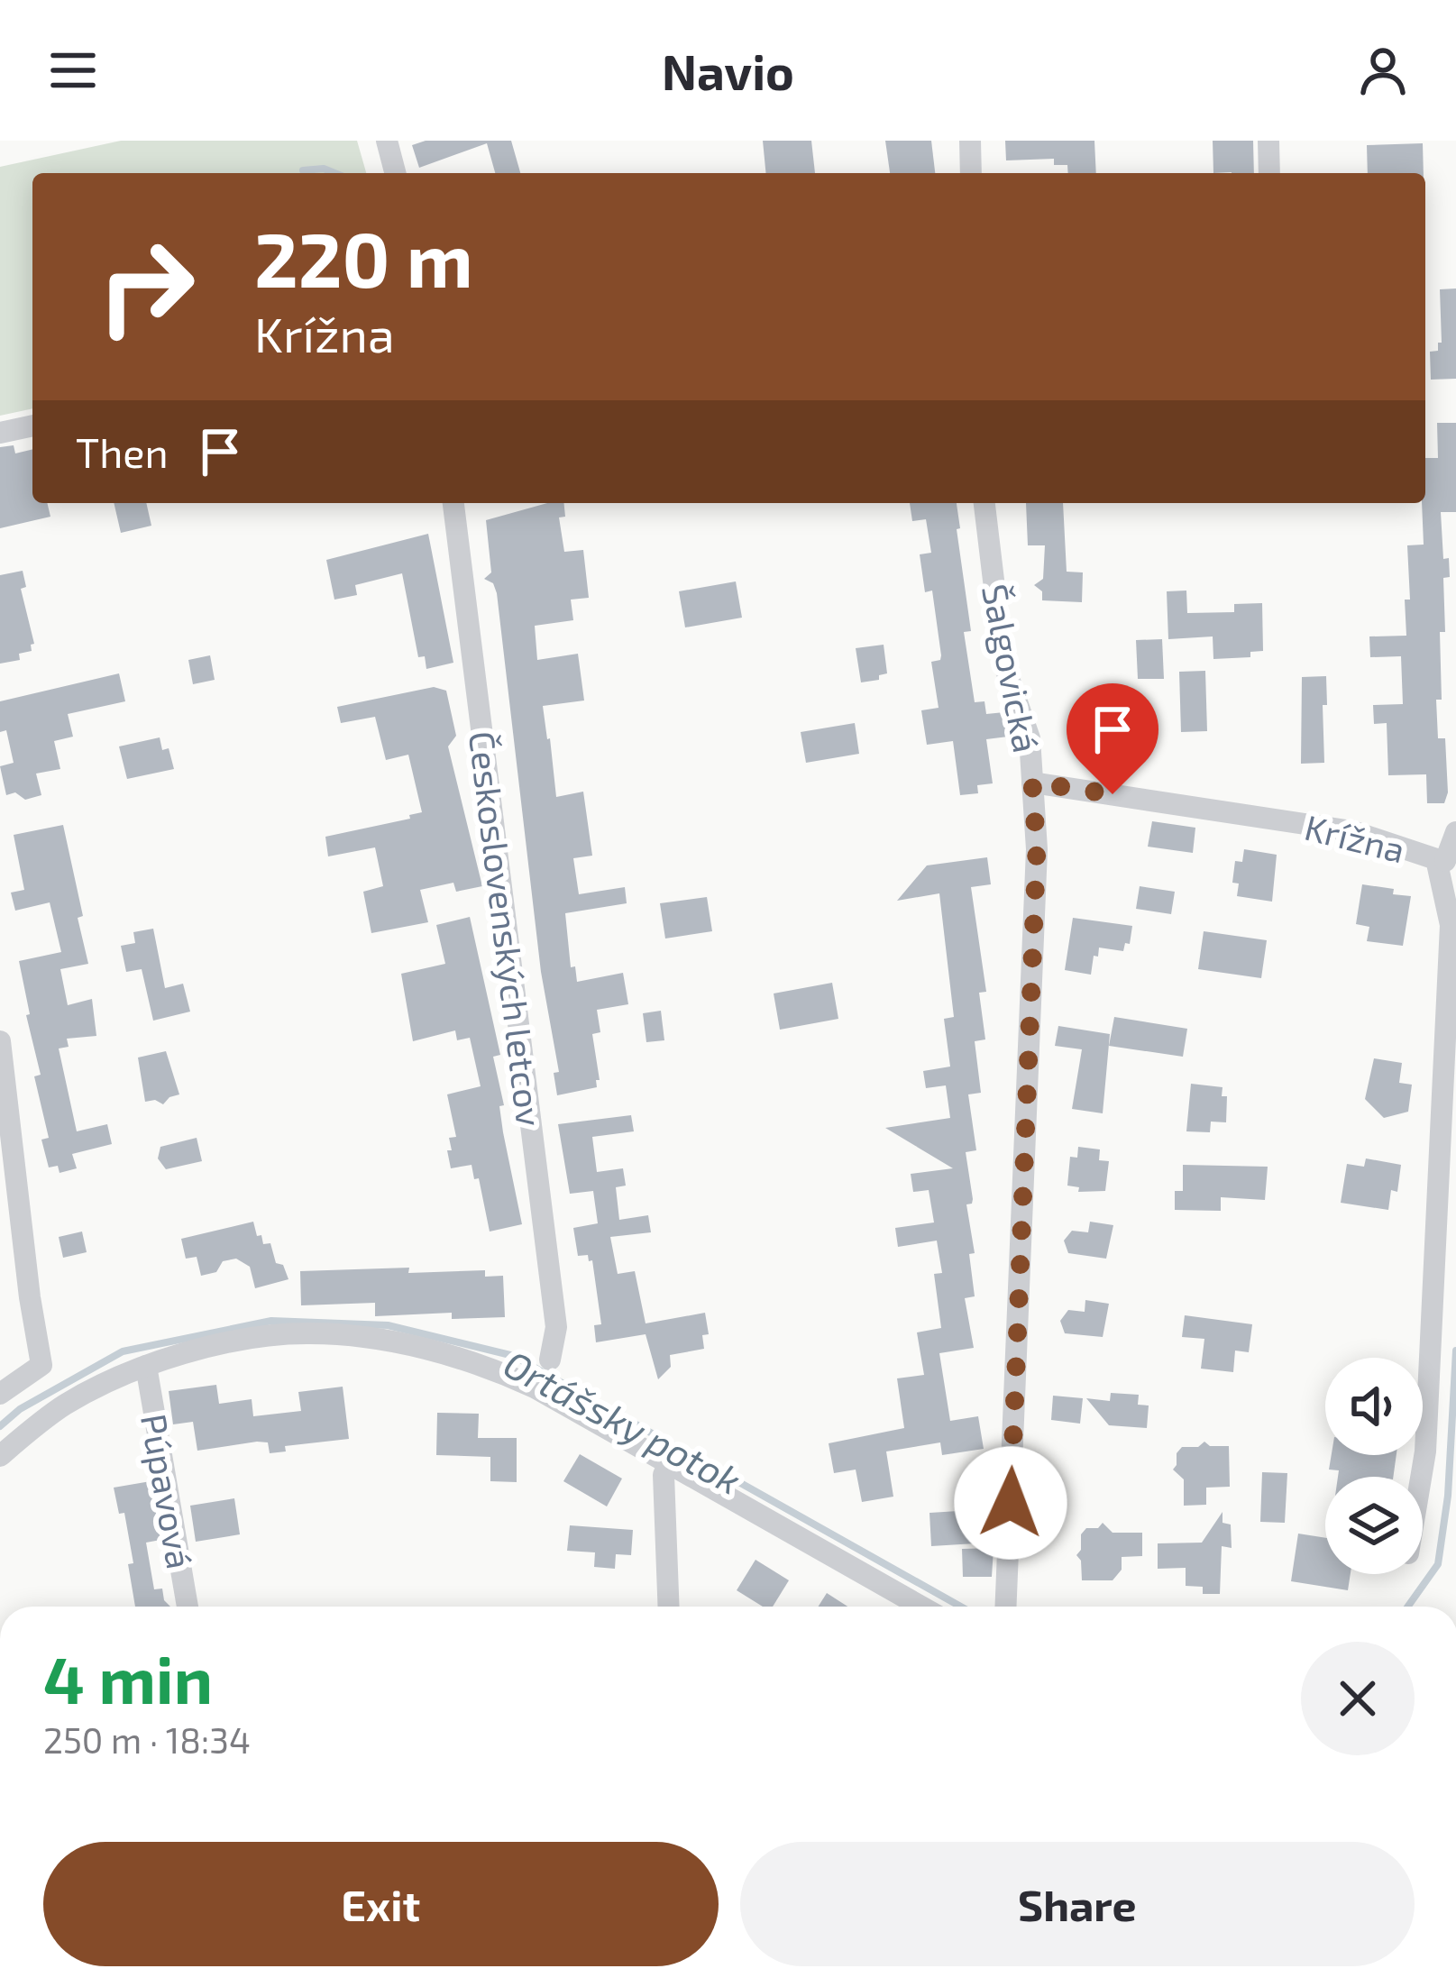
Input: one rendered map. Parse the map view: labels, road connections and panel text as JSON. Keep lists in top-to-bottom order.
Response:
{
  "streets": {
    "street": [
      "Šalgovická",
      "Krížna",
      "Československých letcov",
      "Púpavová"
    ]
  },
  "crossings": [
    ["Šalgovická", "Krížna"]
  ],
  "water": ["Ortášsky potok"],
  "page": {
    "header": "Navio",
    "turn": ["220 m", "Krížna"],
    "then": "Then",
    "heading": ["4 min", "250 m · 18:34"],
    "buttons": ["Exit", "Share"]
  }
}
